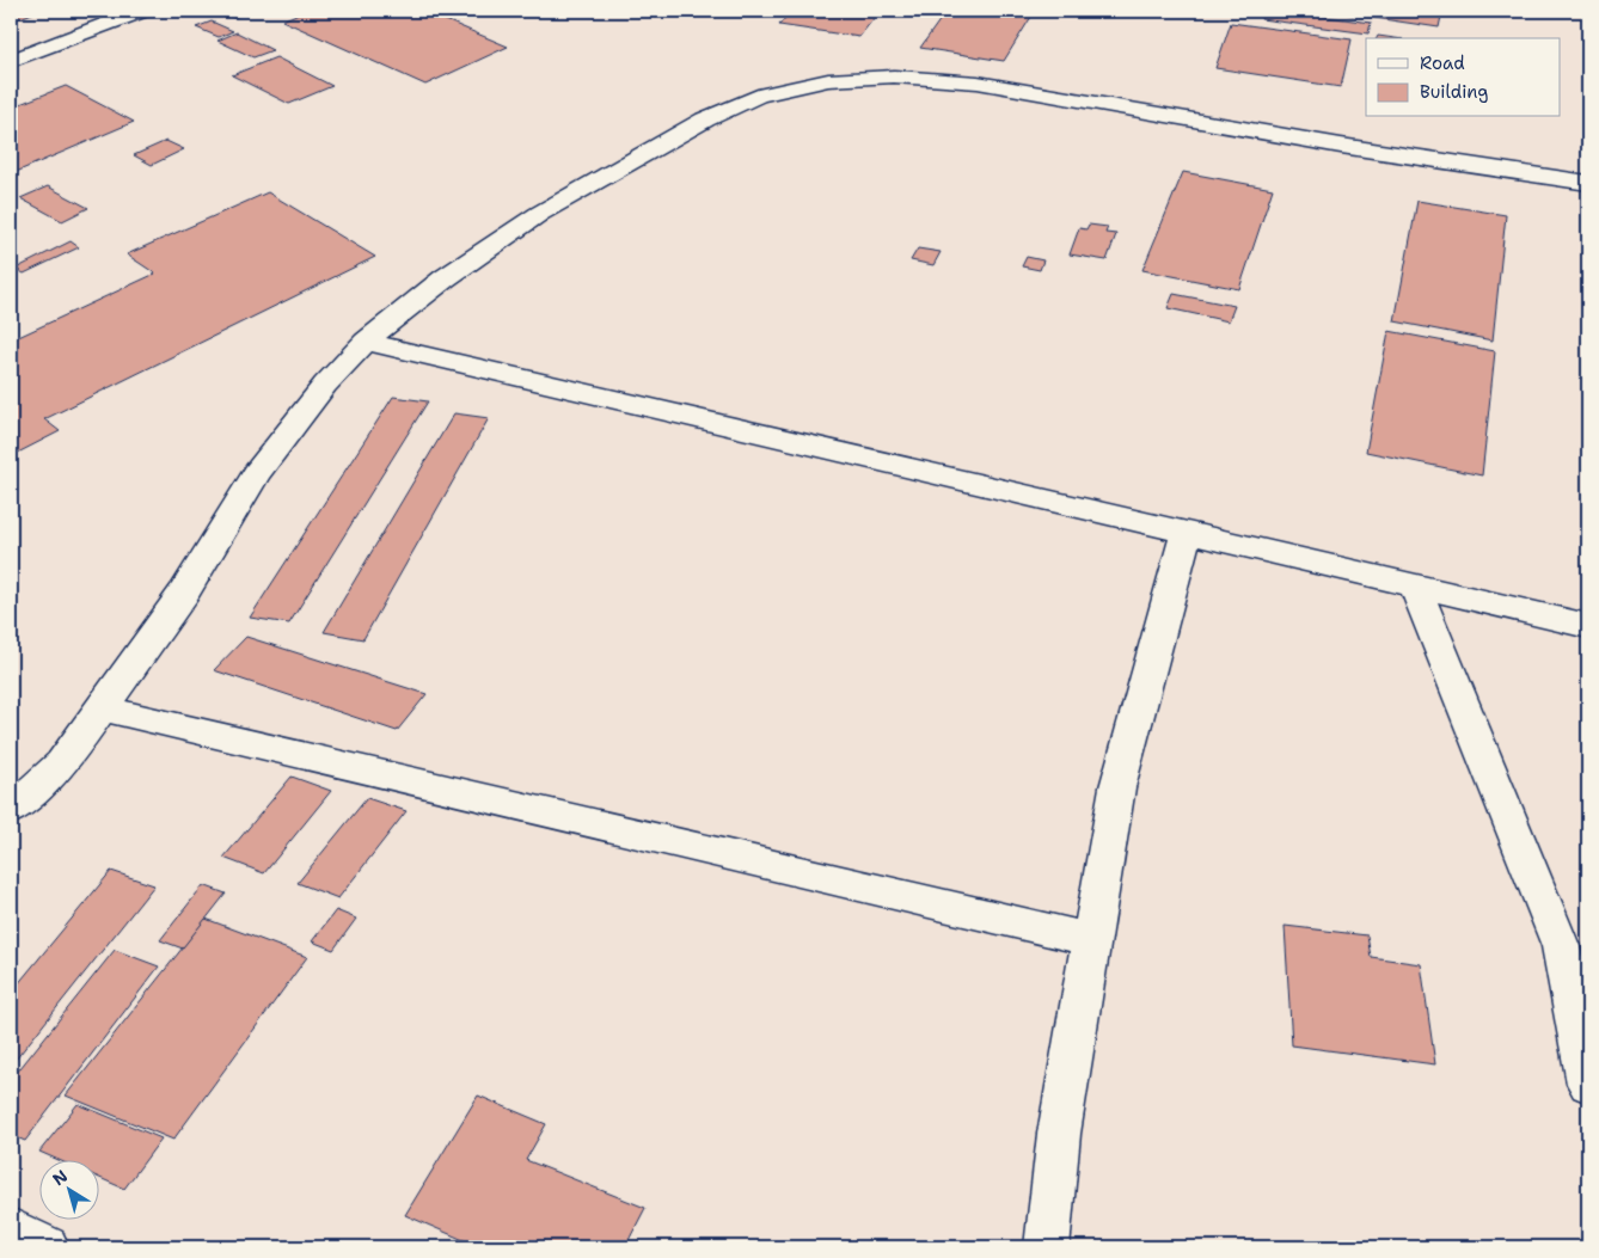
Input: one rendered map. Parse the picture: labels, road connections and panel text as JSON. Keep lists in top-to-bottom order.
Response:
{
  "legend": ["Road", "Building"],
  "north": "top left"
}
